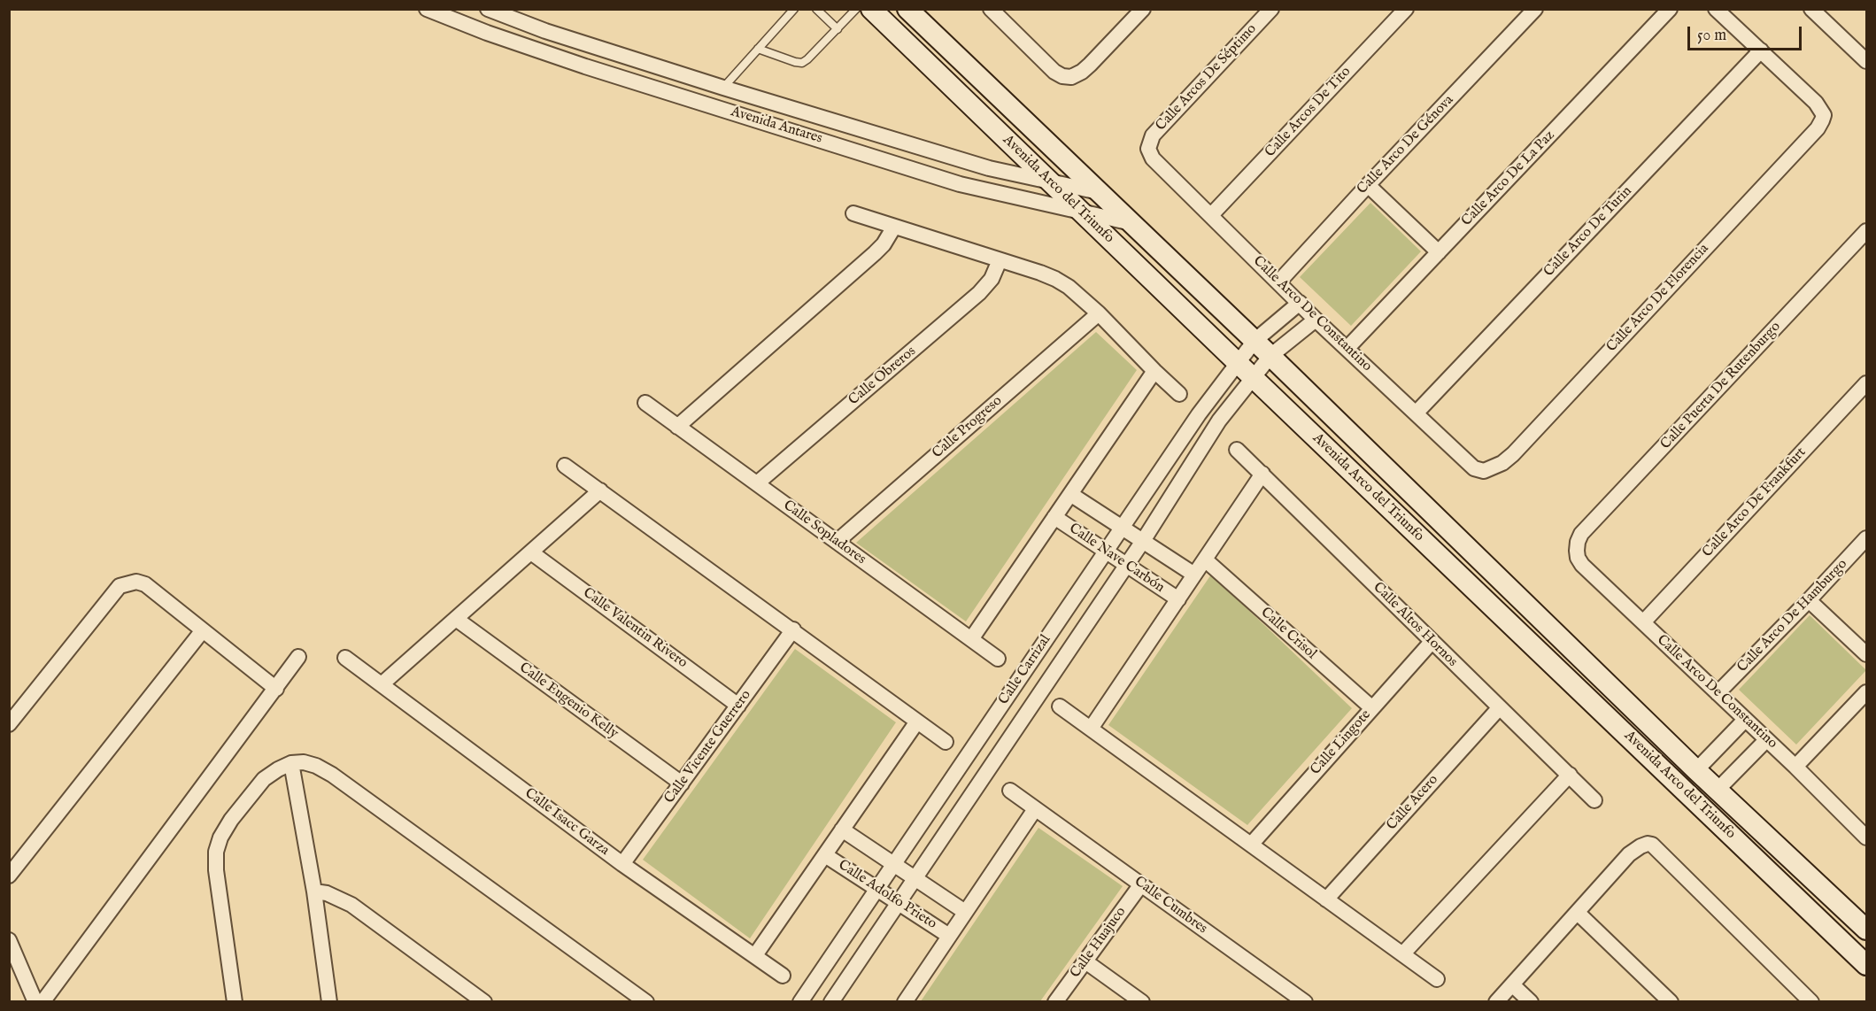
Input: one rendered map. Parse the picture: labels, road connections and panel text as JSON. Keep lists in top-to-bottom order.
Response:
{
  "streets": {
    "street": [
      "Calle Arcos De Séptimo",
      "Calle Arcos De Tito",
      "Avenida Antares",
      "Calle Arco De Génova",
      "Calle Arco De La Paz",
      "Avenida Arco del Triunfo",
      "Calle Arco De Turin",
      "Calle Arco De Florencia",
      "Calle Arco De Constantino",
      "Calle Obreros",
      "Calle Puerta De Rutenburgo",
      "Calle Progreso",
      "Calle Arco De Frankfurt",
      "Calle Sopladores",
      "Calle Nave Carbón",
      "Calle Arco De Hamburgo",
      "Calle Altos Hornos",
      "Calle Valentin Rivero",
      "Calle Crisol",
      "Calle Carrizal",
      "Calle Eugenio Kelly",
      "Calle Lingote",
      "Calle Vicente Guerrero",
      "Calle Acero",
      "Calle Isacc Garza",
      "Calle Adolfo Prieto",
      "Calle Cumbres",
      "Calle Huajuco"
    ]
  },
  "crossings": [
    ["Calle Arcos De Séptimo", "Calle Arco De Constantino"],
    ["Calle Arcos De Tito", "Calle Arco De Constantino"],
    ["Avenida Antares", "Avenida Arco del Triunfo"],
    ["Calle Arco De Génova", "Calle Arco De Constantino"],
    ["Calle Arco De La Paz", "Calle Arco De Constantino"],
    ["Avenida Arco del Triunfo", "Calle Carrizal"],
    ["Calle Arco De Turin", "Calle Arco De Florencia"],
    ["Calle Arco De Turin", "Calle Arco De Constantino"],
    ["Calle Arco De Florencia", "Calle Arco De Constantino"],
    ["Calle Arco De Constantino", "Calle Puerta De Rutenburgo"],
    ["Calle Arco De Constantino", "Calle Arco De Frankfurt"],
    ["Calle Arco De Constantino", "Calle Arco De Hamburgo"],
    ["Calle Arco De Constantino", "Calle Carrizal"],
    ["Calle Obreros", "Calle Sopladores"],
    ["Calle Progreso", "Calle Sopladores"],
    ["Calle Nave Carbón", "Calle Carrizal"],
    ["Calle Altos Hornos", "Calle Lingote"],
    ["Calle Altos Hornos", "Calle Acero"],
    ["Calle Valentin Rivero", "Calle Vicente Guerrero"],
    ["Calle Crisol", "Calle Lingote"],
    ["Calle Carrizal", "Calle Adolfo Prieto"],
    ["Calle Eugenio Kelly", "Calle Vicente Guerrero"],
    ["Calle Vicente Guerrero", "Calle Isacc Garza"],
    ["Calle Cumbres", "Calle Huajuco"]
  ],
  "scale_bar": "50 m"
}
